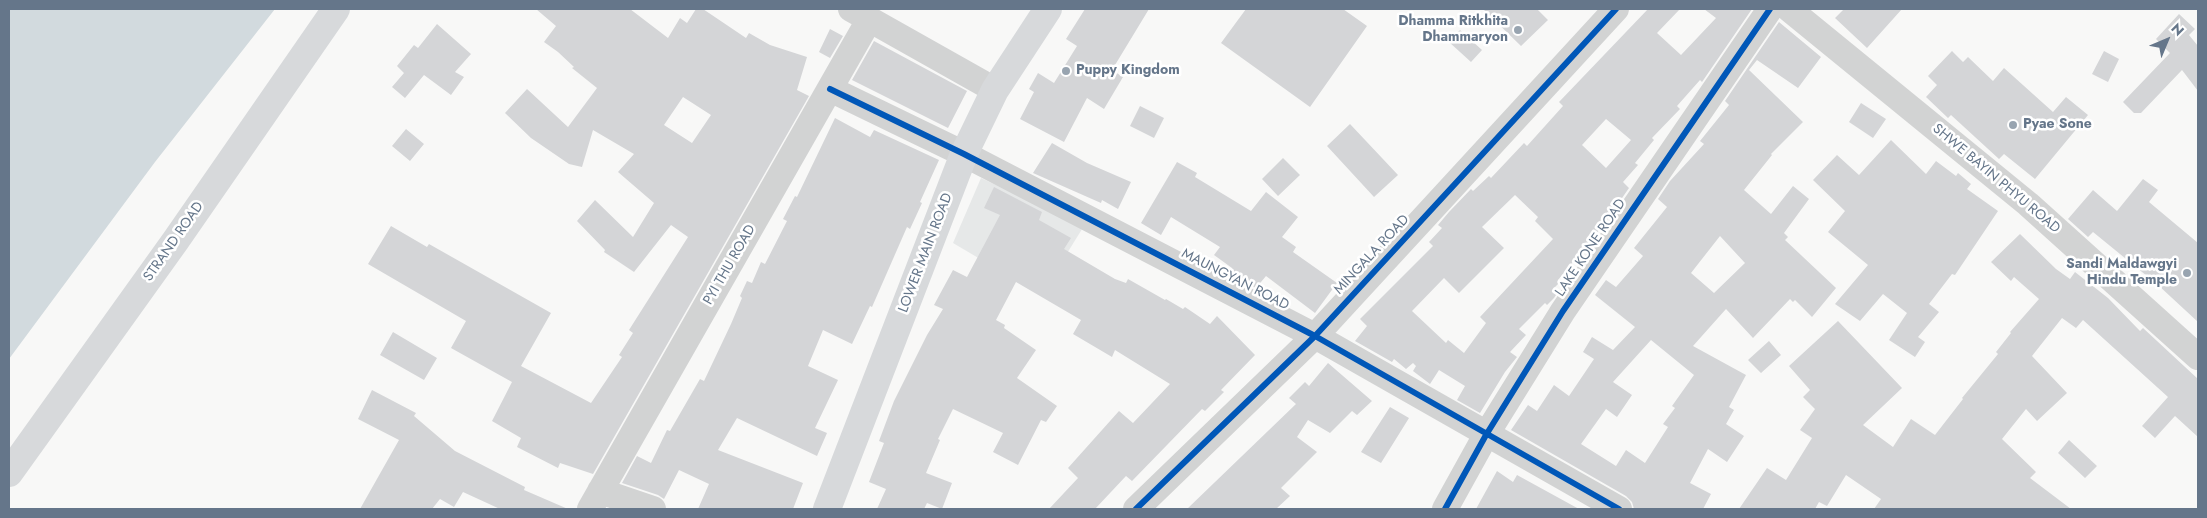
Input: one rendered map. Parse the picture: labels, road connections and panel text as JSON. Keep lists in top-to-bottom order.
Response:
{
  "streets": {
    "main road": ["STRAND ROAD", "LOWER MAIN ROAD"],
    "street": [
      "SHWE BAYIN PHYU ROAD",
      "LAKE KONE ROAD",
      "MINGALA ROAD",
      "PYI THU ROAD",
      "MAUNGYAN ROAD"
    ]
  },
  "crossings": [
    ["LAKE KONE ROAD", "MAUNGYAN ROAD"],
    ["LOWER MAIN ROAD", "MAUNGYAN ROAD"],
    ["MINGALA ROAD", "MAUNGYAN ROAD"],
    ["PYI THU ROAD", "MAUNGYAN ROAD"]
  ],
  "places": [
    "Dhamma Ritkhita Dhammaryon",
    "Puppy Kingdom",
    "Pyae Sone",
    "Sandi Maldawgyi Hindu Temple"
  ],
  "north": "top right"
}
